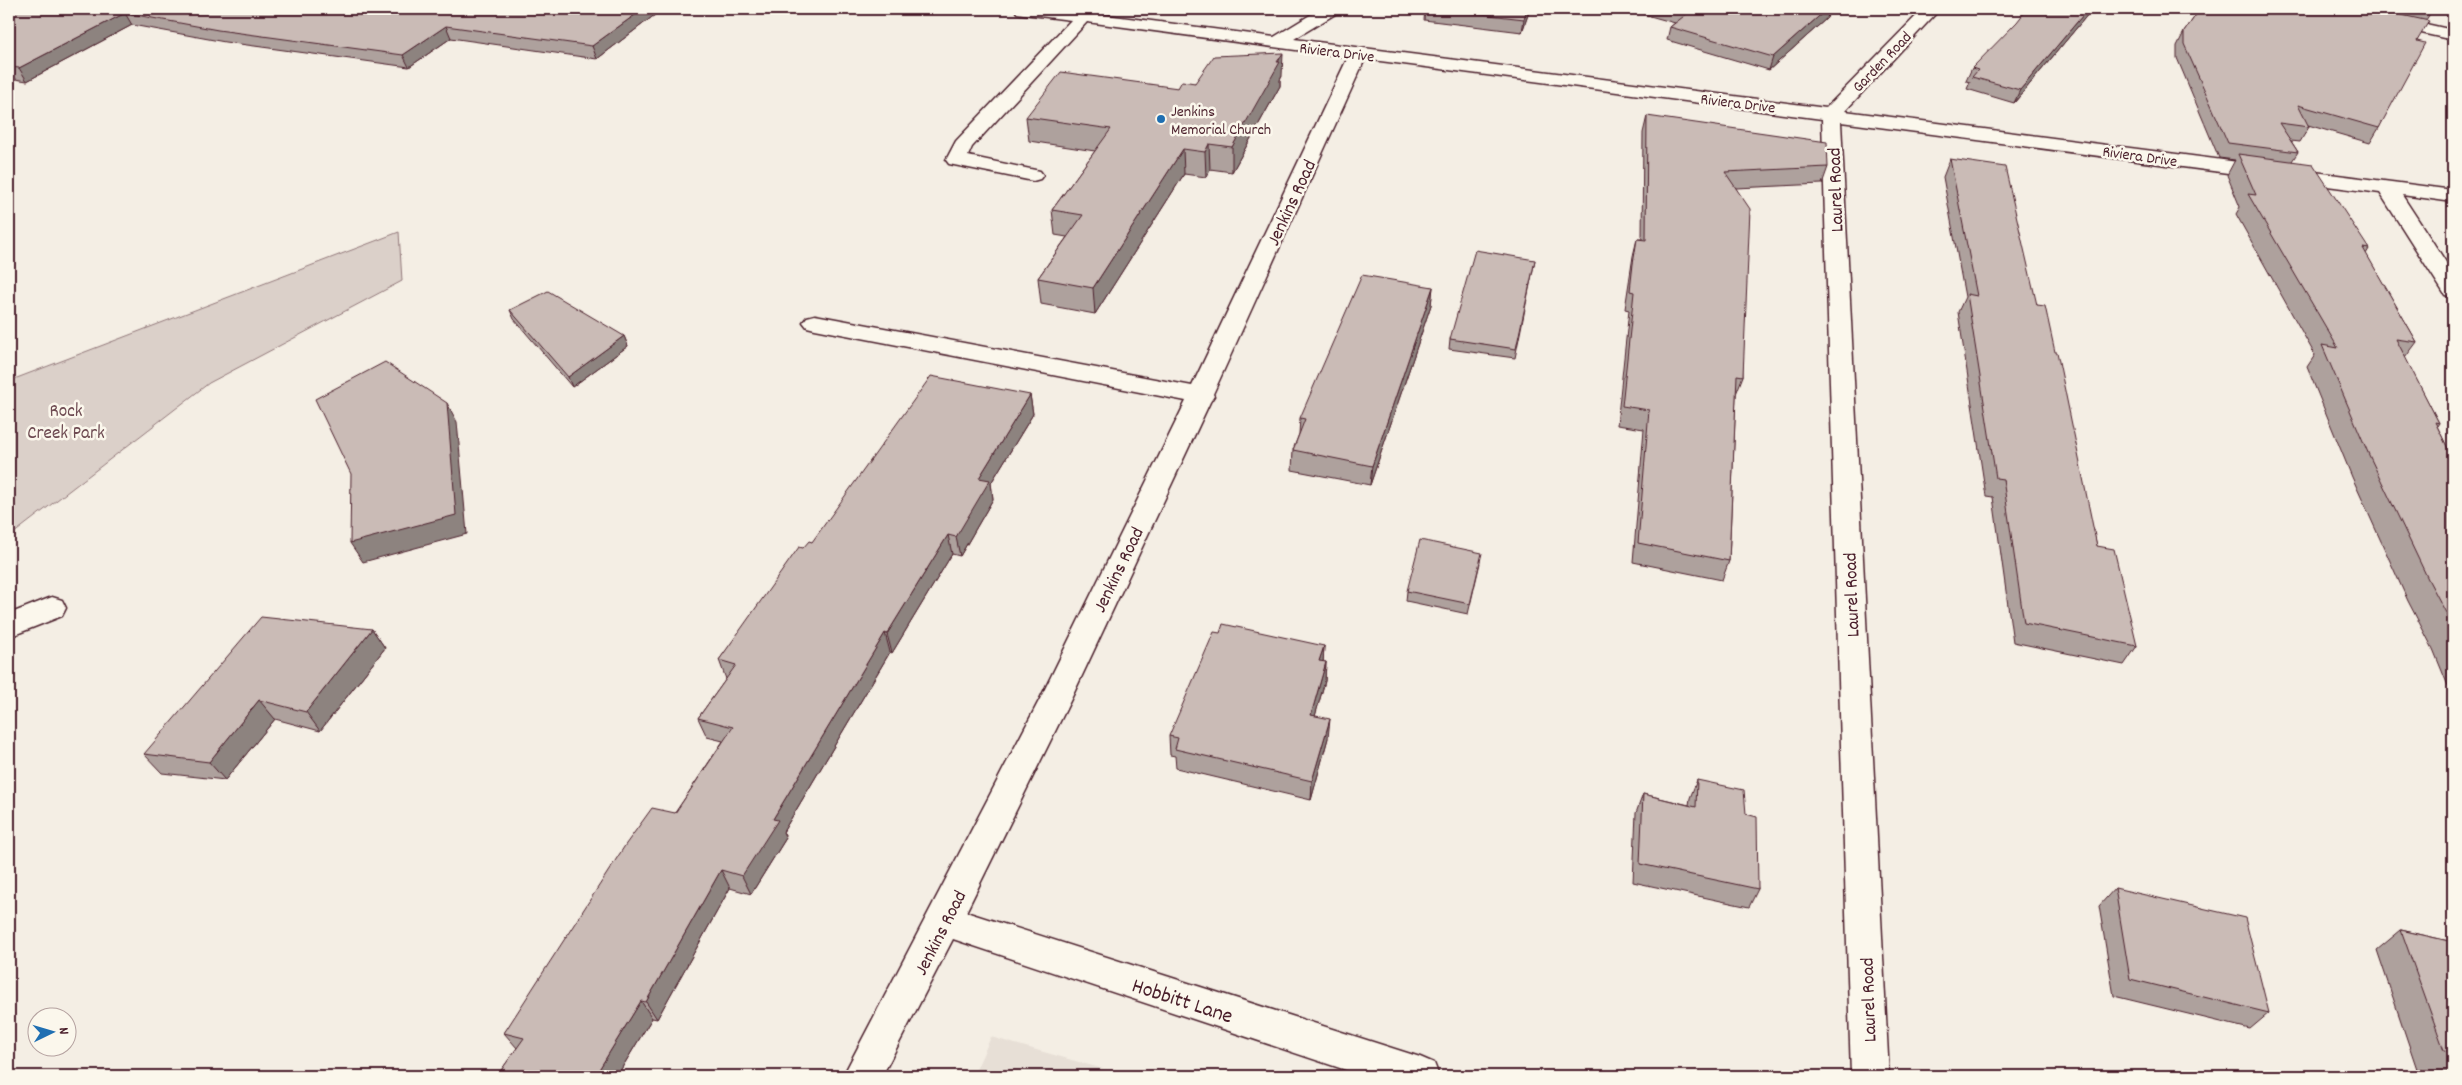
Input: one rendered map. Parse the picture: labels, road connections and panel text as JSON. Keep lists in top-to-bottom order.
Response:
{
  "streets": {
    "street": [
      "Riviera Drive",
      "Garden Road",
      "Laurel Road",
      "Jenkins Road",
      "Hobbitt Lane"
    ]
  },
  "crossings": [
    ["Riviera Drive", "Garden Road"],
    ["Riviera Drive", "Laurel Road"],
    ["Riviera Drive", "Jenkins Road"],
    ["Garden Road", "Laurel Road"],
    ["Jenkins Road", "Hobbitt Lane"]
  ],
  "parks": ["Rock Creek Park"],
  "places": ["Jenkins Memorial Church"],
  "north": "right"
}
